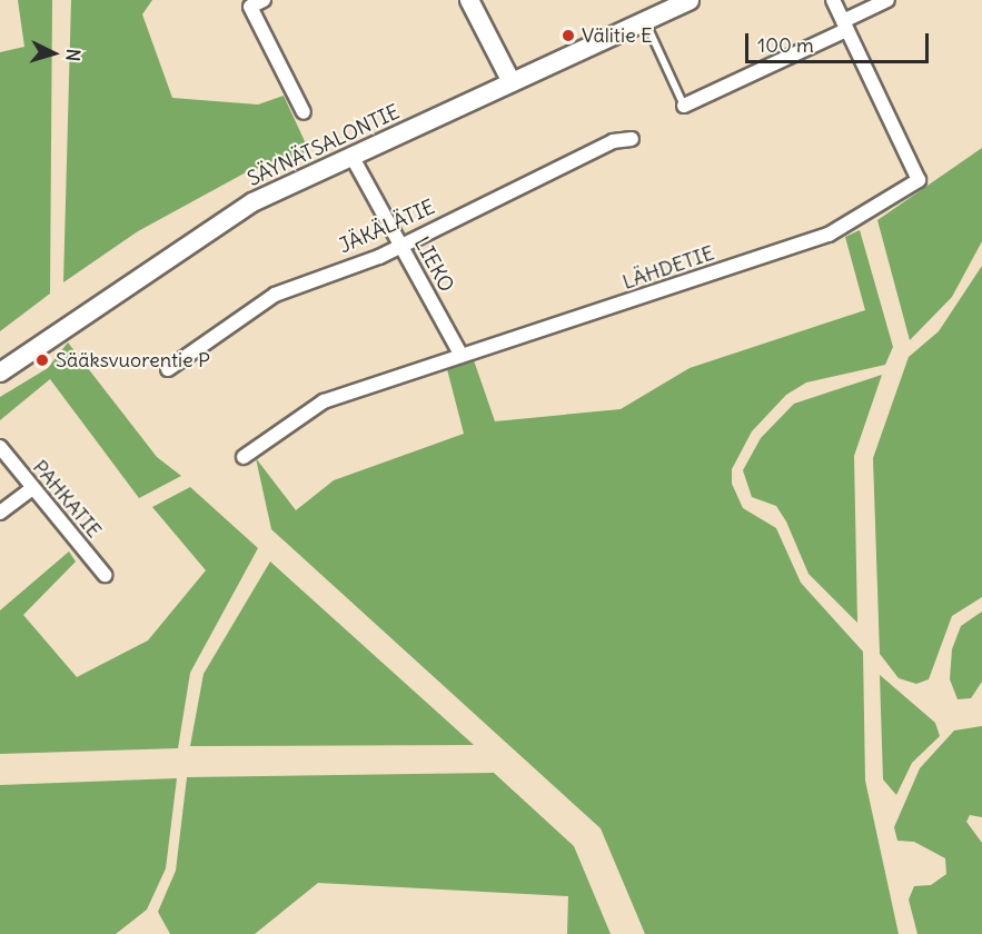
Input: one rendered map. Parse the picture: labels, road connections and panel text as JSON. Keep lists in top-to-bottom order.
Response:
{
  "streets": {
    "main road": ["SÄYNÄTSALONTIE"],
    "street": [
      "JÄKÄLÄTIE",
      "LIEKO",
      "LÄHDETIE",
      "PAHKATIE"
    ]
  },
  "crossings": [
    ["SÄYNÄTSALONTIE", "LIEKO"],
    ["JÄKÄLÄTIE", "LIEKO"],
    ["LIEKO", "LÄHDETIE"]
  ],
  "places": ["Välitie E", "Sääksvuorentie P"],
  "scale_bar": "100 m",
  "north": "right"
}
